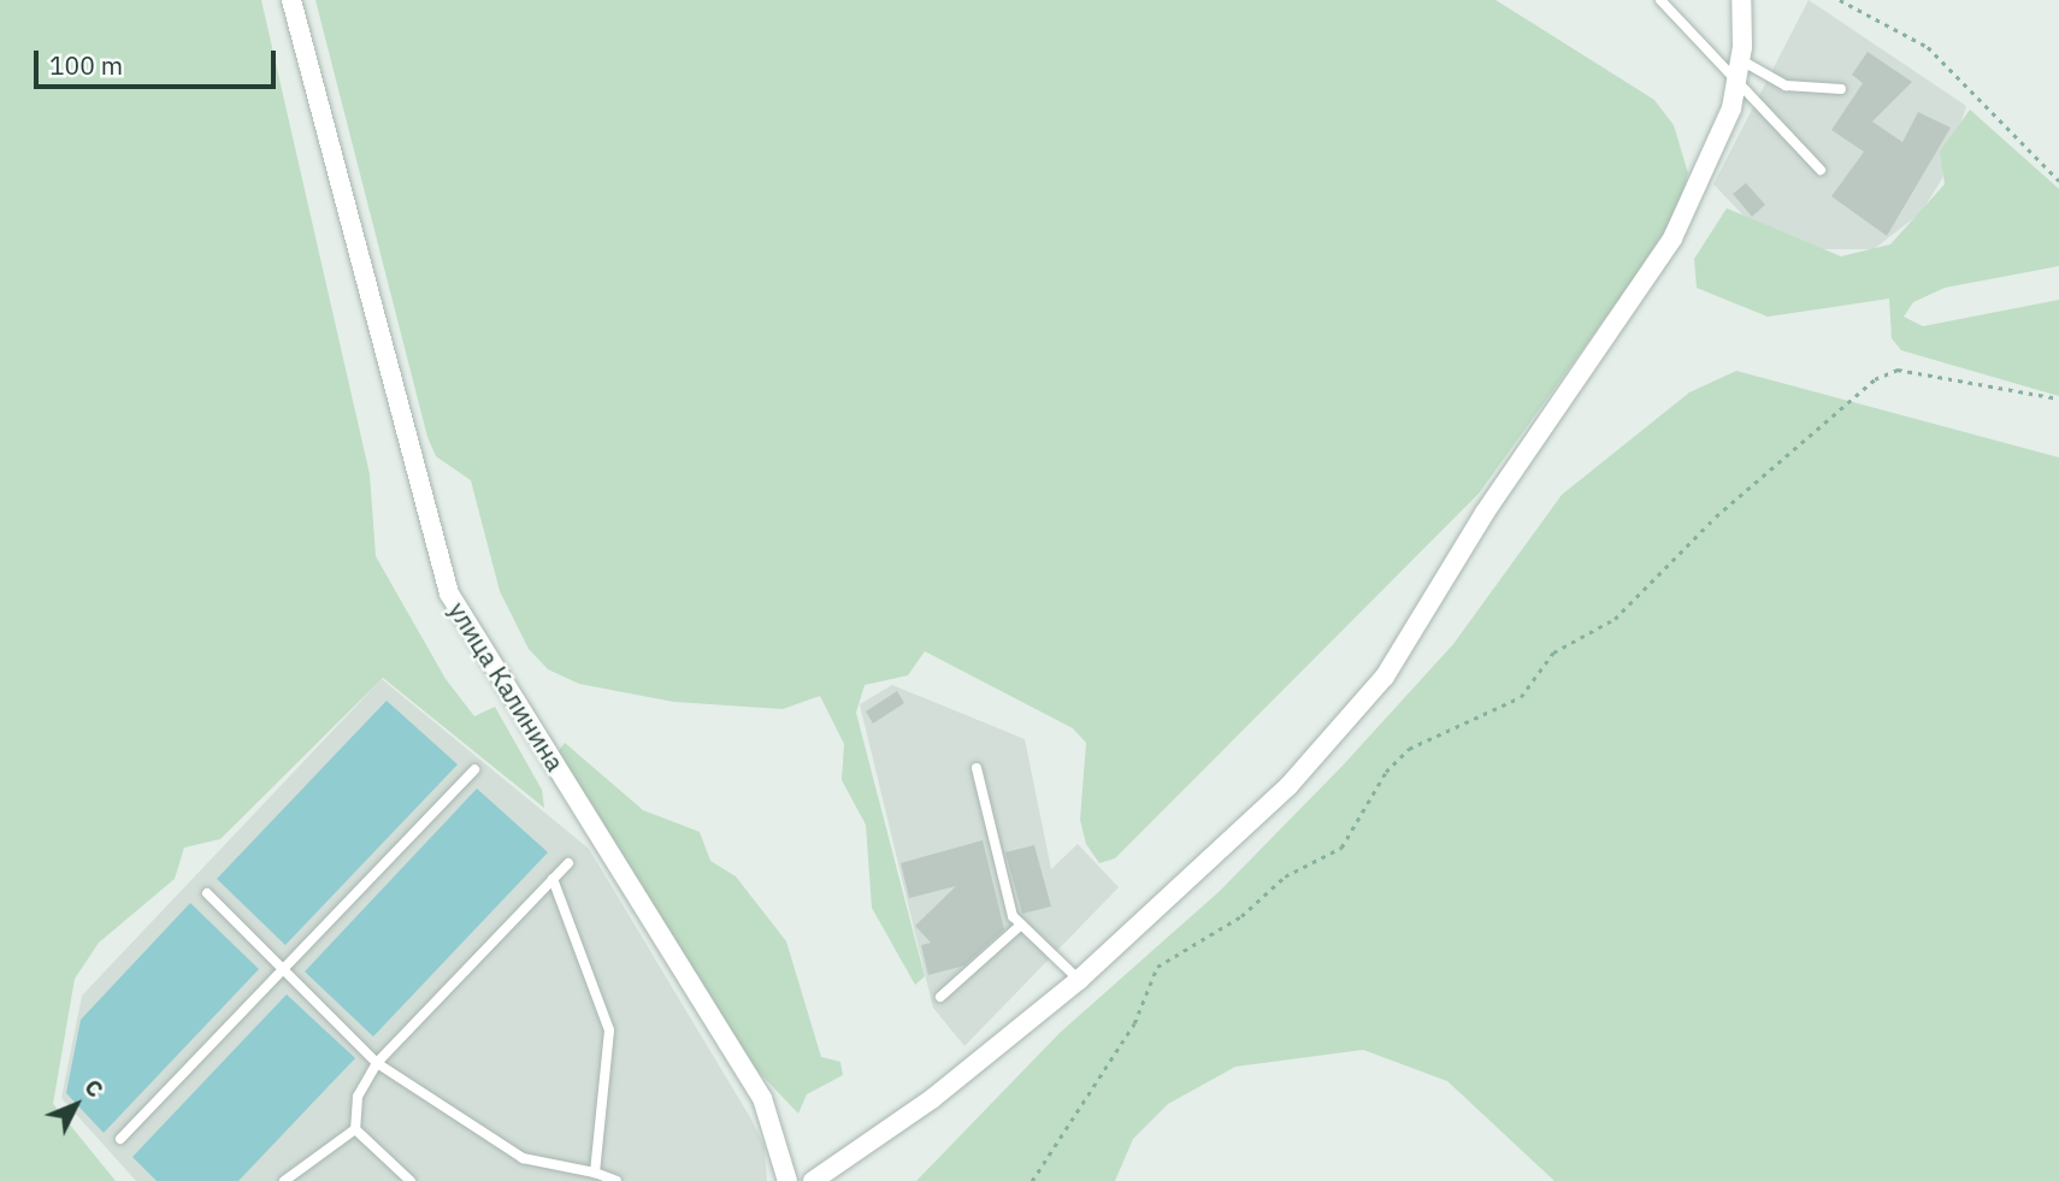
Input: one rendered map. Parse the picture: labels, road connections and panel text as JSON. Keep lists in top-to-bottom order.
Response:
{
  "streets": {
    "street": ["улица Калинина"]
  },
  "scale_bar": "100 m",
  "north": "top right"
}
